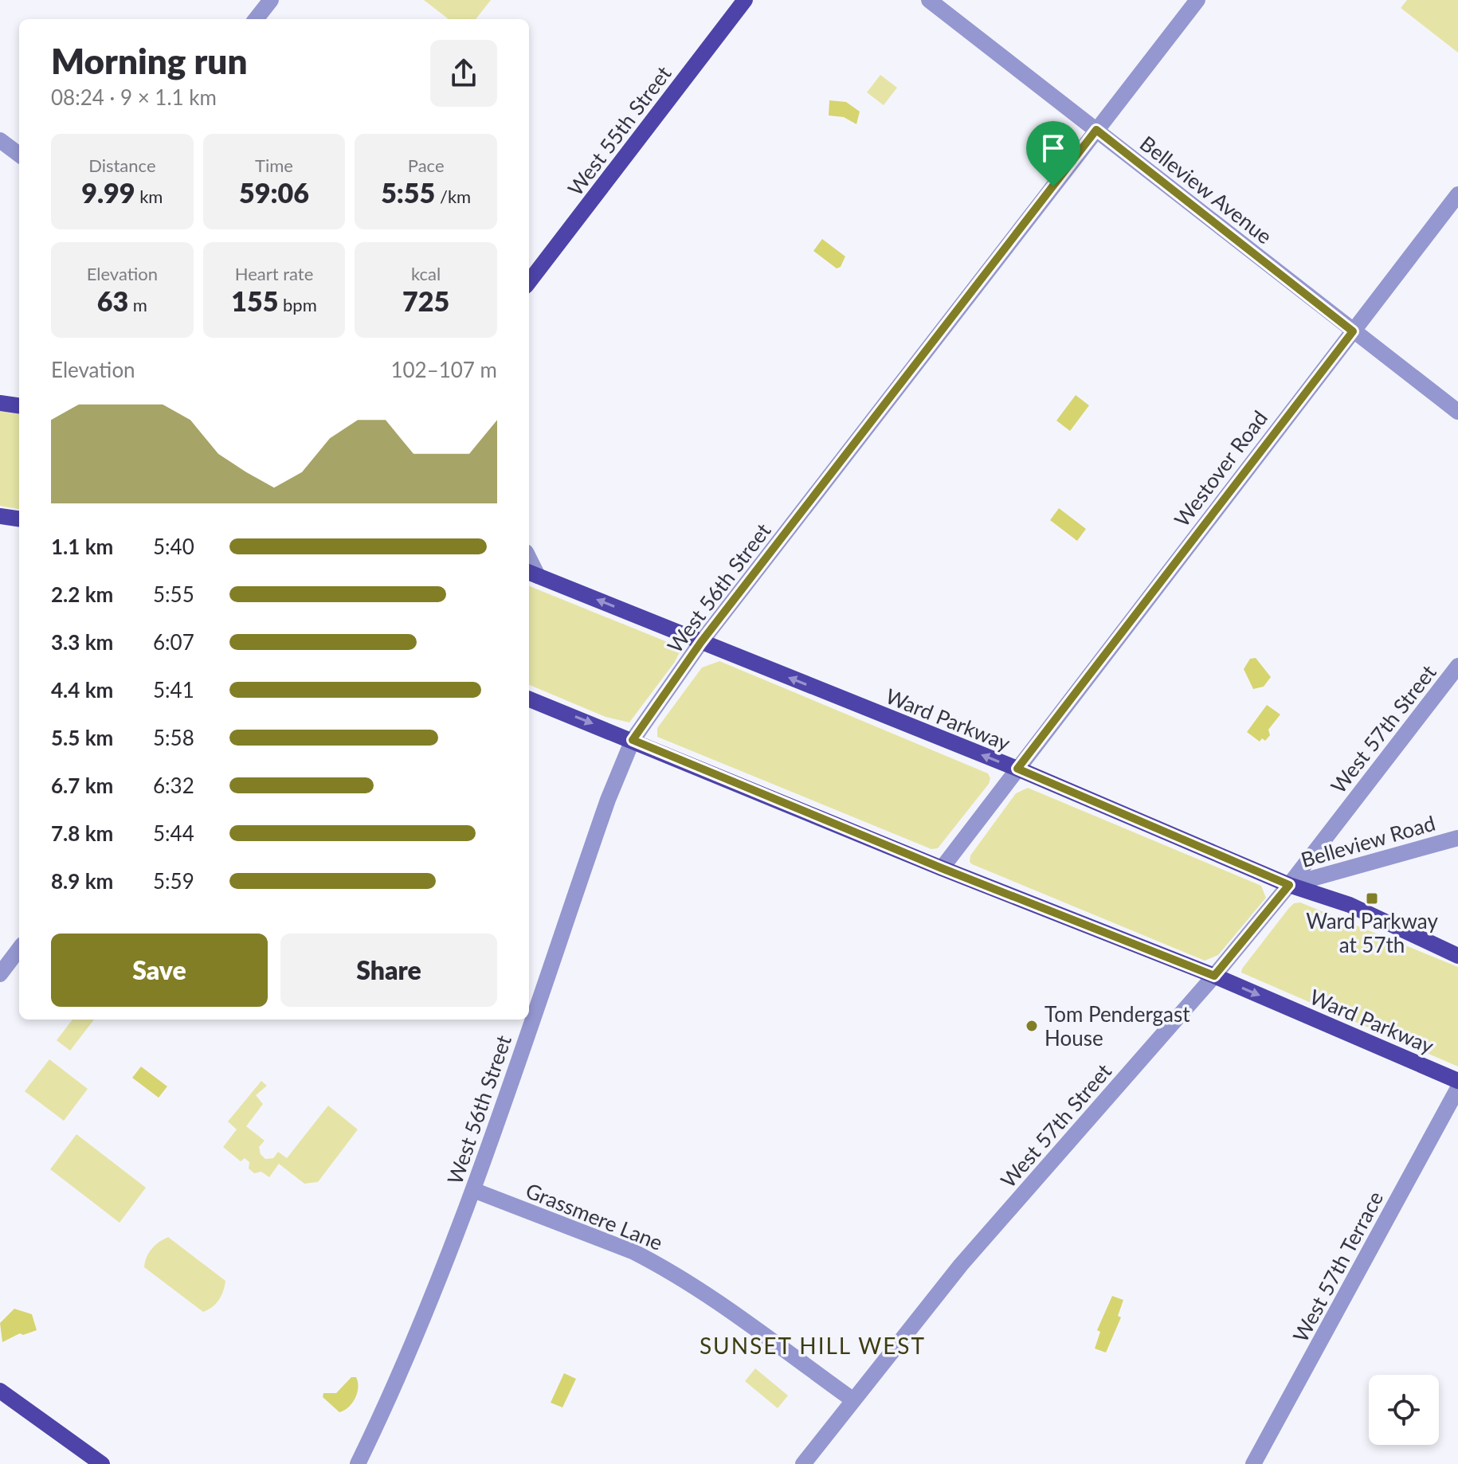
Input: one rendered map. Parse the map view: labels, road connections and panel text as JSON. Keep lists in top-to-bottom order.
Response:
{
  "streets": {
    "main road": ["West 55th Street", "Ward Parkway"],
    "street": [
      "Belleview Avenue",
      "Westover Road",
      "West 56th Street",
      "West 57th Street",
      "Belleview Road",
      "Grassmere Lane",
      "West 57th Terrace"
    ]
  },
  "crossings": [
    ["Belleview Avenue", "Westover Road"],
    ["Belleview Avenue", "West 56th Street"],
    ["Westover Road", "Ward Parkway"],
    ["West 56th Street", "Ward Parkway"],
    ["West 56th Street", "Grassmere Lane"],
    ["Ward Parkway", "West 57th Street"],
    ["Ward Parkway", "Belleview Road"],
    ["West 57th Street", "Belleview Road"],
    ["West 57th Street", "Grassmere Lane"]
  ],
  "districts": ["SUNSET HILL WEST"],
  "places": {
    "transit": ["Ward Parkway at 57th"],
    "other": ["Tom Pendergast House"]
  },
  "page": {
    "heading": ["Morning run", "08:24 · 9 × 1.1 km"],
    "stats": [
      ["Distance", "9.99 km"],
      ["Time", "59:06"],
      ["Pace", "5:55 /km"],
      ["Elevation", "63 m"],
      ["Heart rate", "155 bpm"],
      ["kcal", "725"]
    ],
    "chart": ["Elevation", "102–107 m"],
    "list": [
      {
        "name": "1.1 km",
        "note": "5:40"
      },
      {
        "name": "2.2 km",
        "note": "5:55"
      },
      {
        "name": "3.3 km",
        "note": "6:07"
      },
      {
        "name": "4.4 km",
        "note": "5:41"
      },
      {
        "name": "5.5 km",
        "note": "5:58"
      },
      {
        "name": "6.7 km",
        "note": "6:32"
      },
      {
        "name": "7.8 km",
        "note": "5:44"
      },
      {
        "name": "8.9 km",
        "note": "5:59"
      }
    ],
    "buttons": ["Save", "Share"]
  }
}
